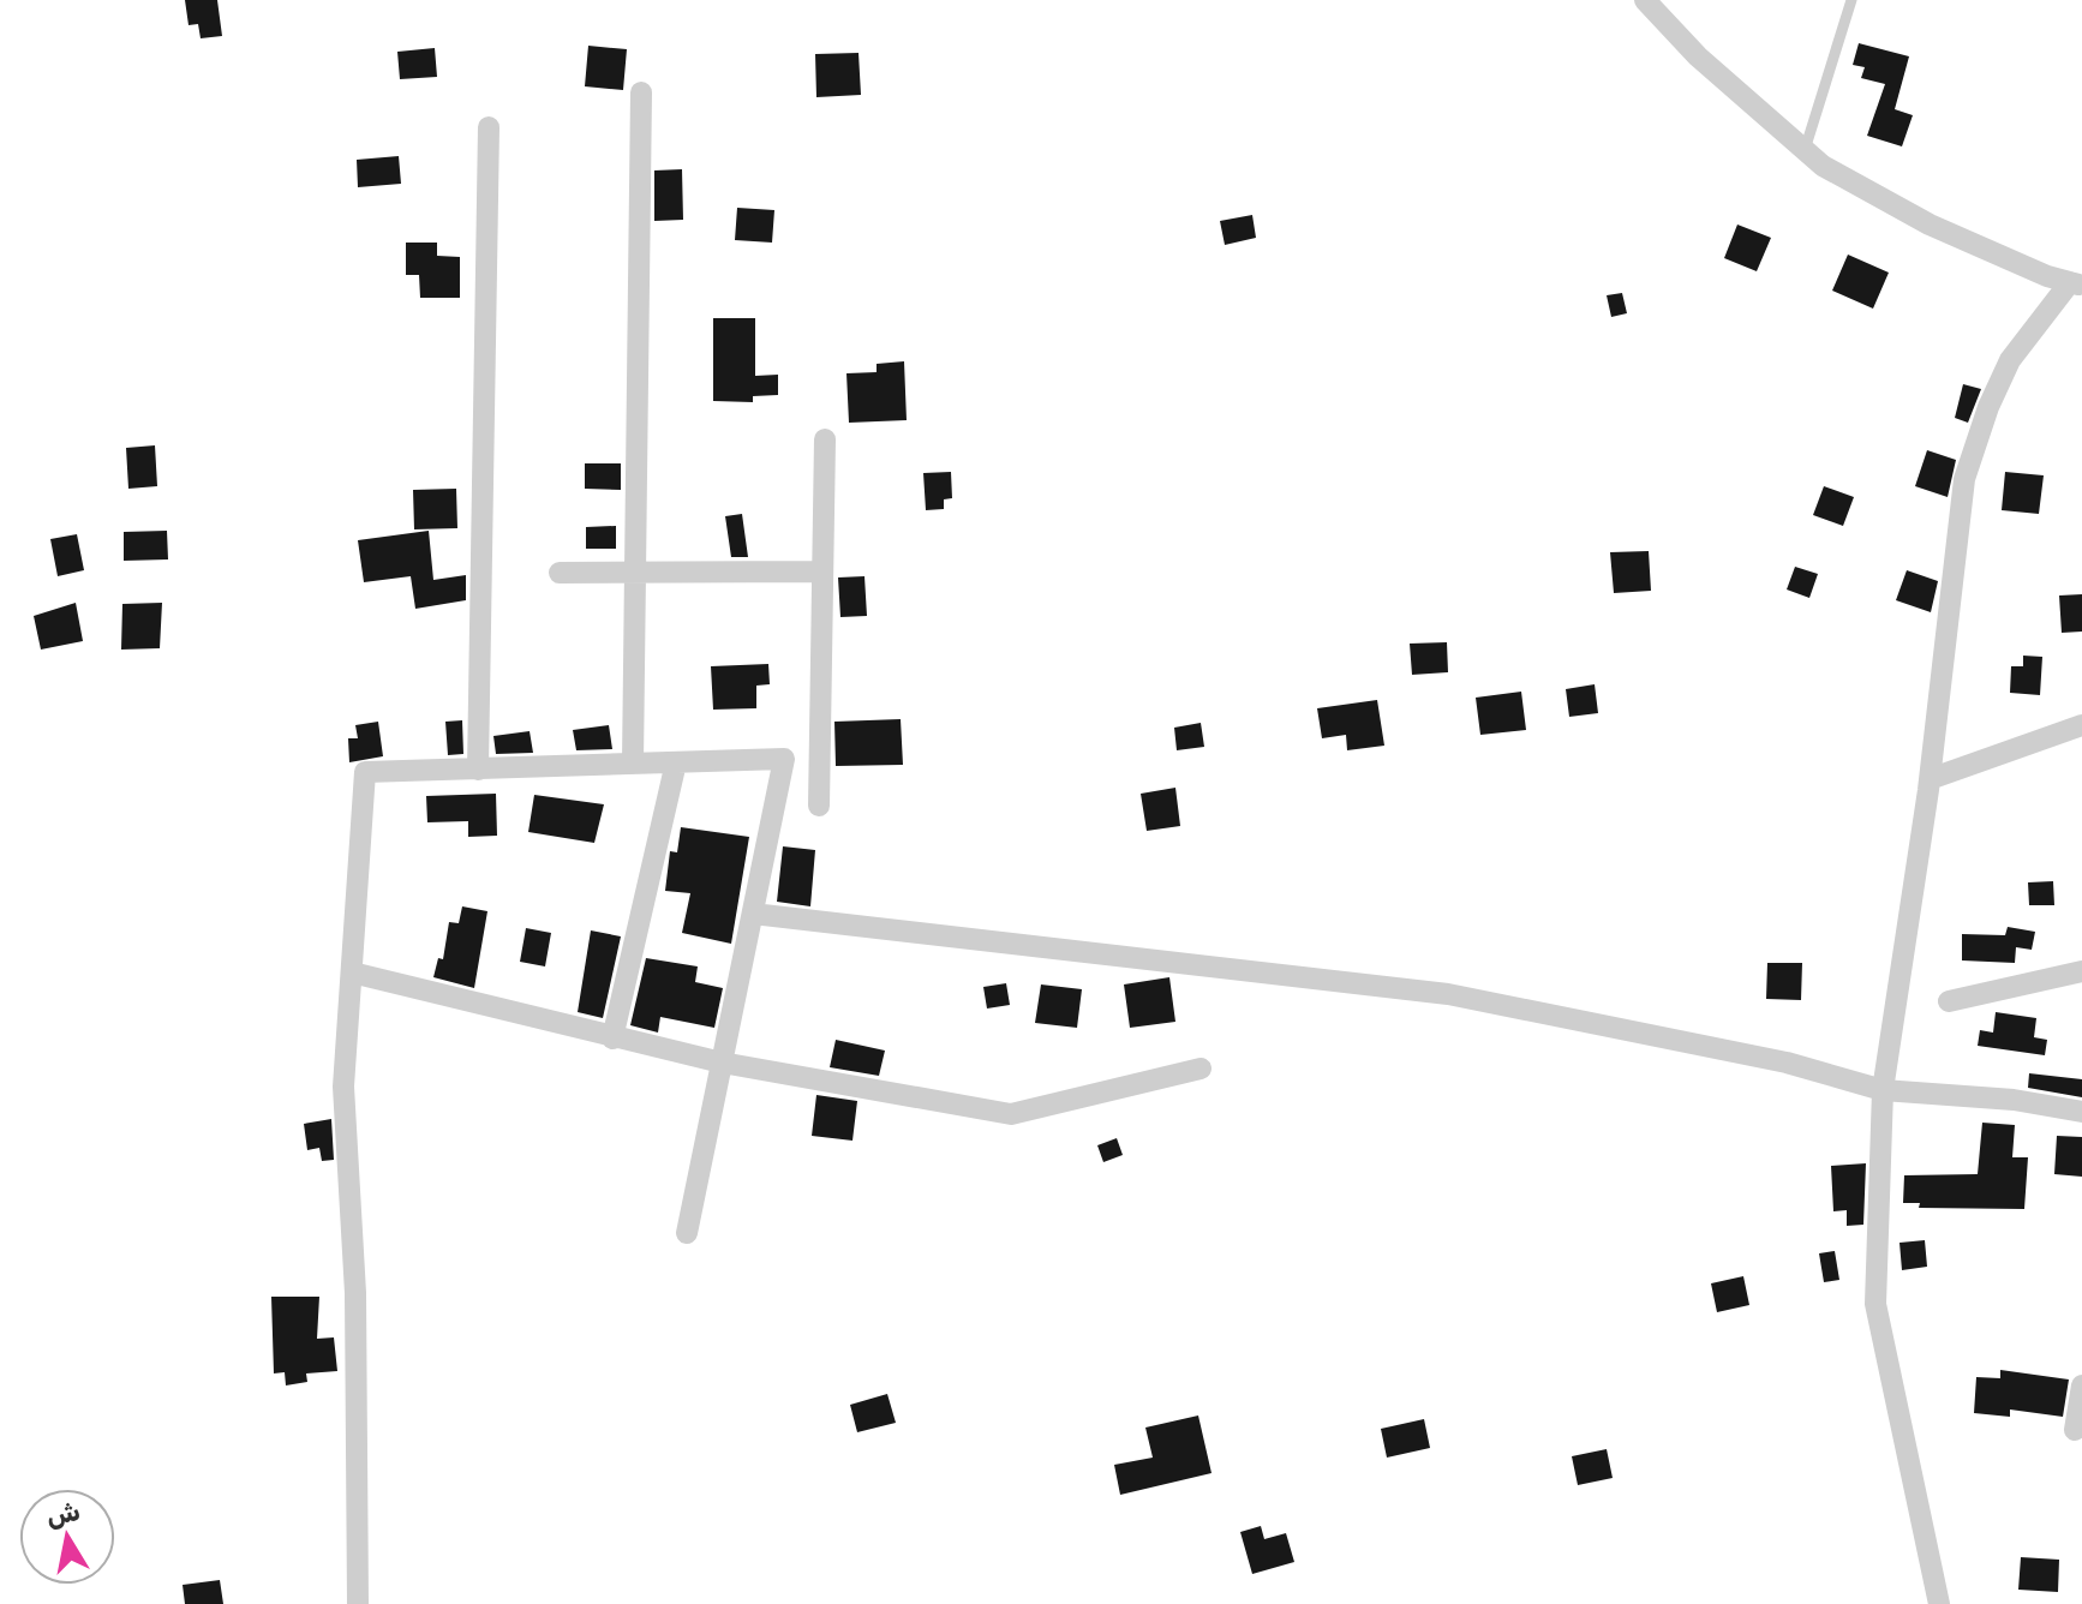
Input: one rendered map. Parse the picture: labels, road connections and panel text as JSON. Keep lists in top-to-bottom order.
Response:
{
  "north": "top"
}
